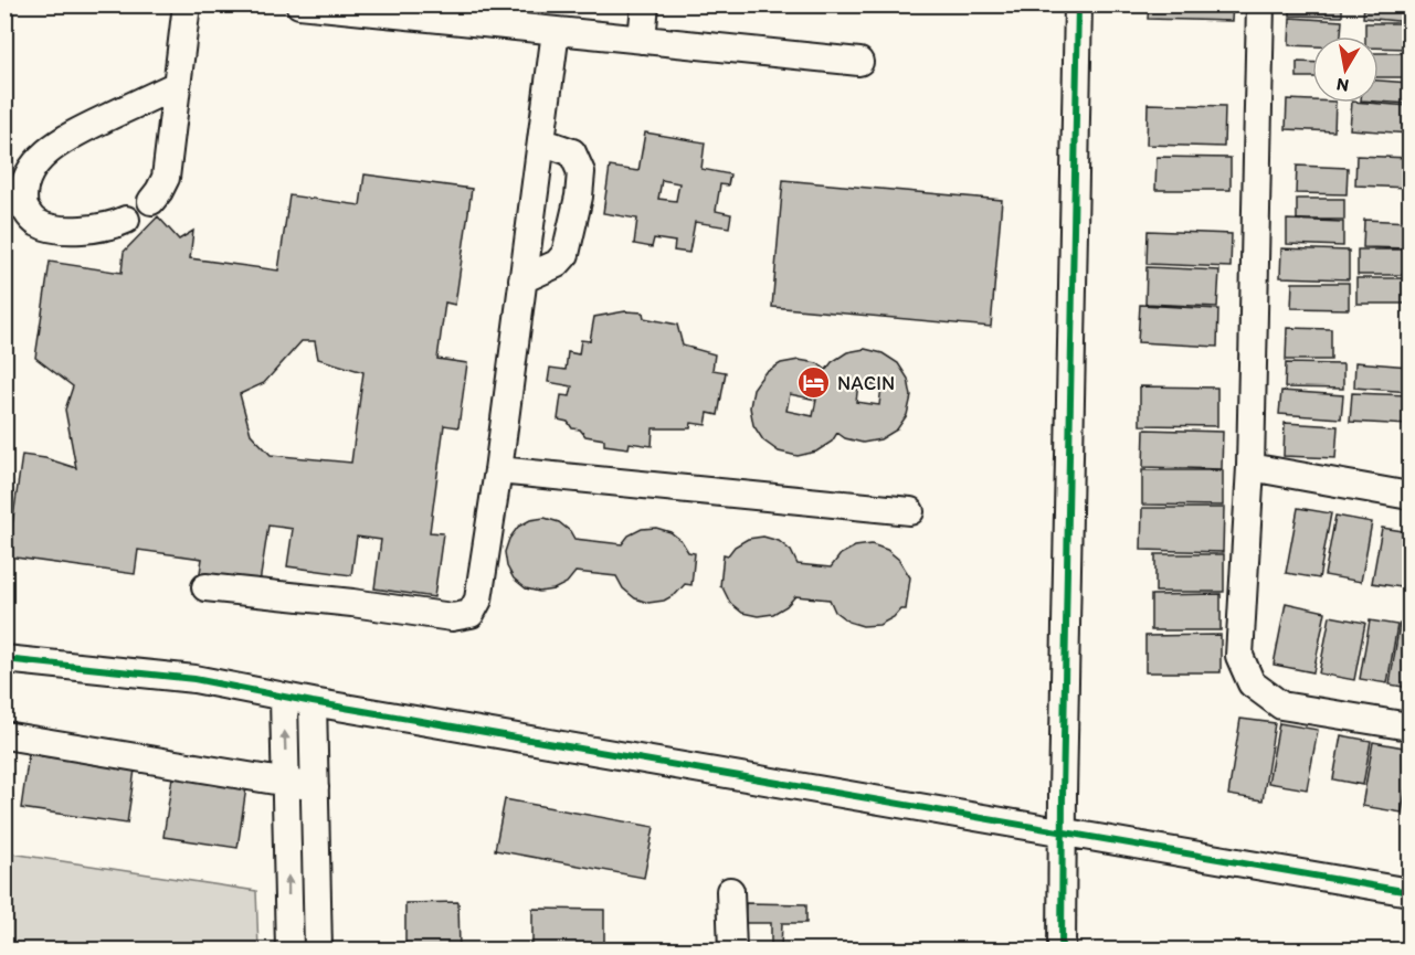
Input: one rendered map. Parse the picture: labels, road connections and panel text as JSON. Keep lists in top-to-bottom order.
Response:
{
  "places": {
    "hotel": ["NACIN"]
  },
  "north": "bottom"
}
